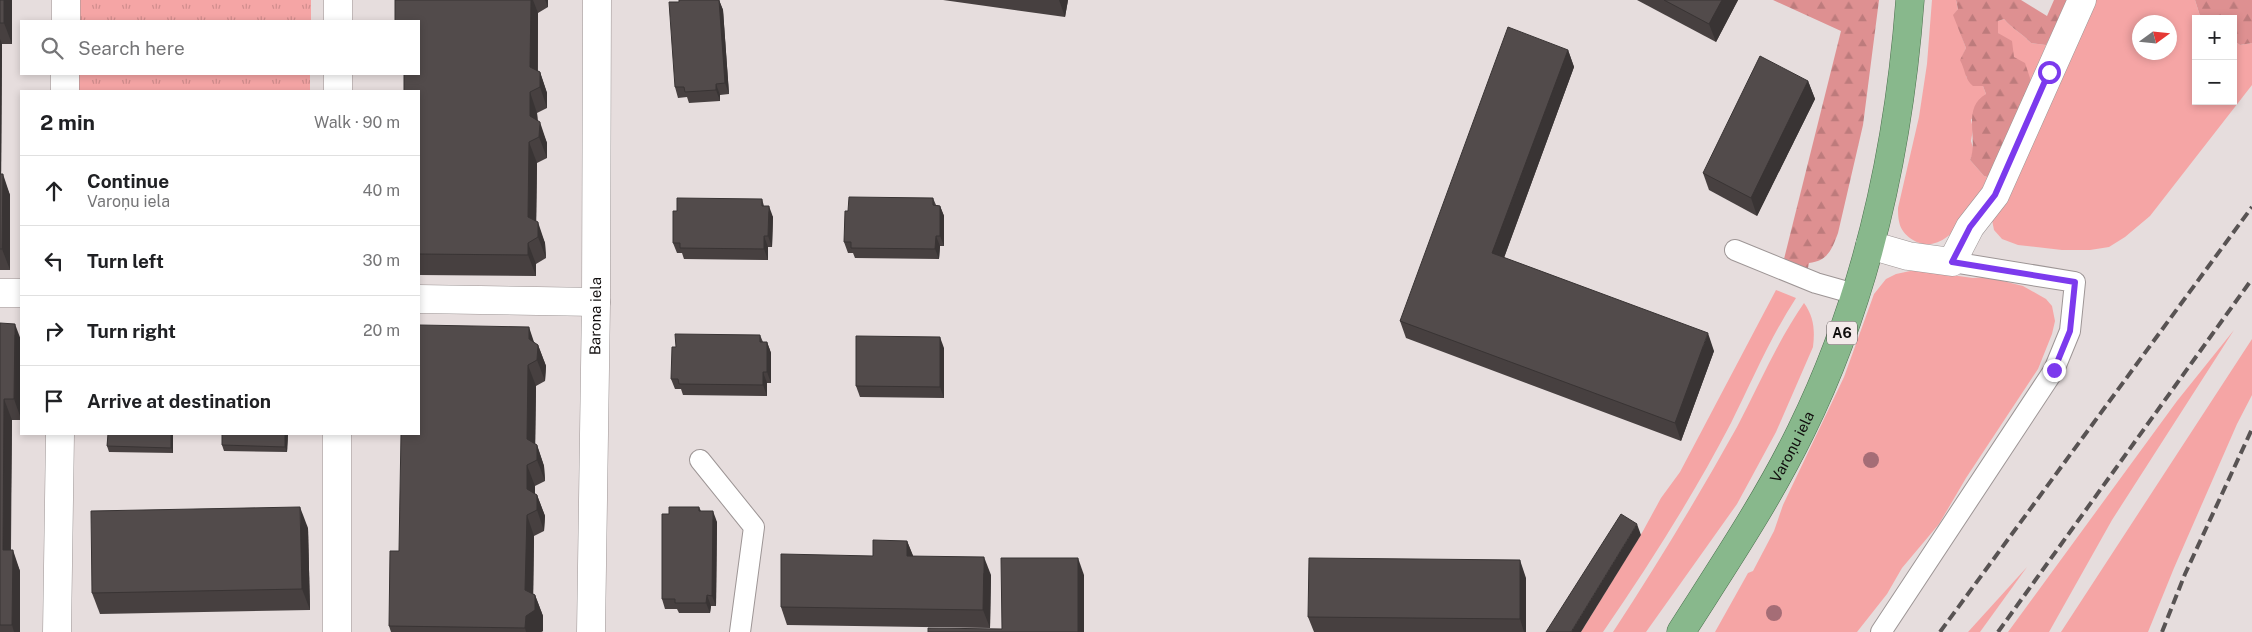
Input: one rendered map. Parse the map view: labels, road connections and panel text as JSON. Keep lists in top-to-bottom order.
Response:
{
  "streets": {
    "highway": ["A6", "Varoņu iela"],
    "street": ["Barona iela"]
  },
  "north": "right",
  "page": {
    "map_buttons": ["+", "−"],
    "search": "Search here",
    "heading": ["2 min", "Walk · 90 m"],
    "list": [
      ["Continue", "Varoņu iela", "40 m"],
      ["Turn left", "30 m"],
      ["Turn right", "20 m"],
      "Arrive at destination"
    ]
  }
}
